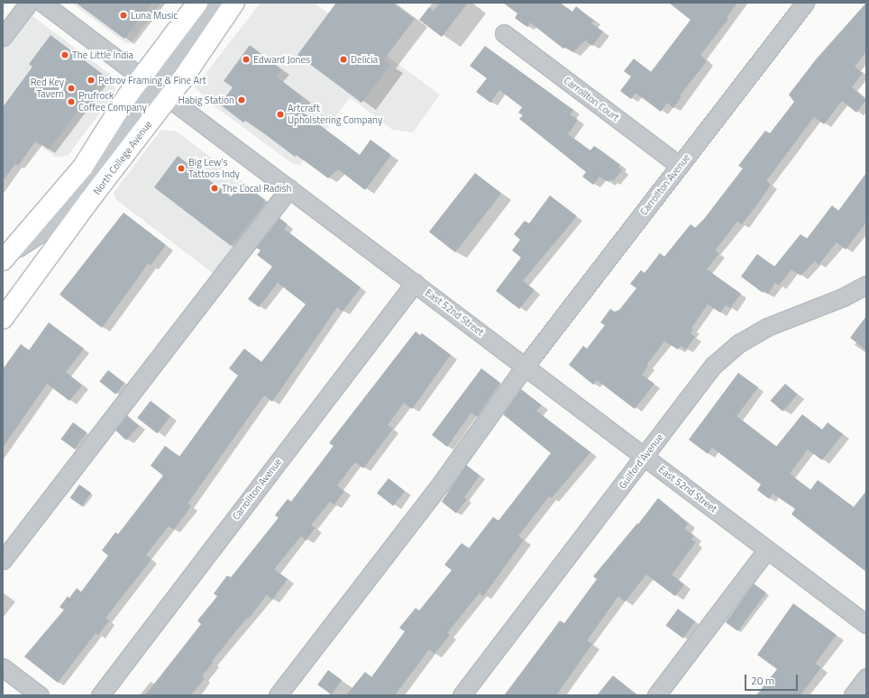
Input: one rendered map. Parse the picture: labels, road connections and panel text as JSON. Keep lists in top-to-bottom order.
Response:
{
  "streets": {
    "main road": ["North College Avenue"],
    "street": [
      "Carrollton Court",
      "Carrollton Avenue",
      "East 52nd Street",
      "Guilford Avenue"
    ]
  },
  "crossings": [
    ["Carrollton Court", "Carrollton Avenue"],
    ["North College Avenue", "East 52nd Street"],
    ["Carrollton Avenue", "East 52nd Street"],
    ["East 52nd Street", "Guilford Avenue"]
  ],
  "places": [
    "Luna Music",
    "The Little India",
    "Edward Jones",
    "Delicia",
    "Petrov Framing & Fine Art",
    "Red Key Tavern",
    "Habig Station",
    "Prufrock Coffee Company",
    "Artcraft Upholstering Company",
    "Big Lew's Tattoos Indy",
    "The Local Radish"
  ],
  "scale_bar": "20 m"
}
